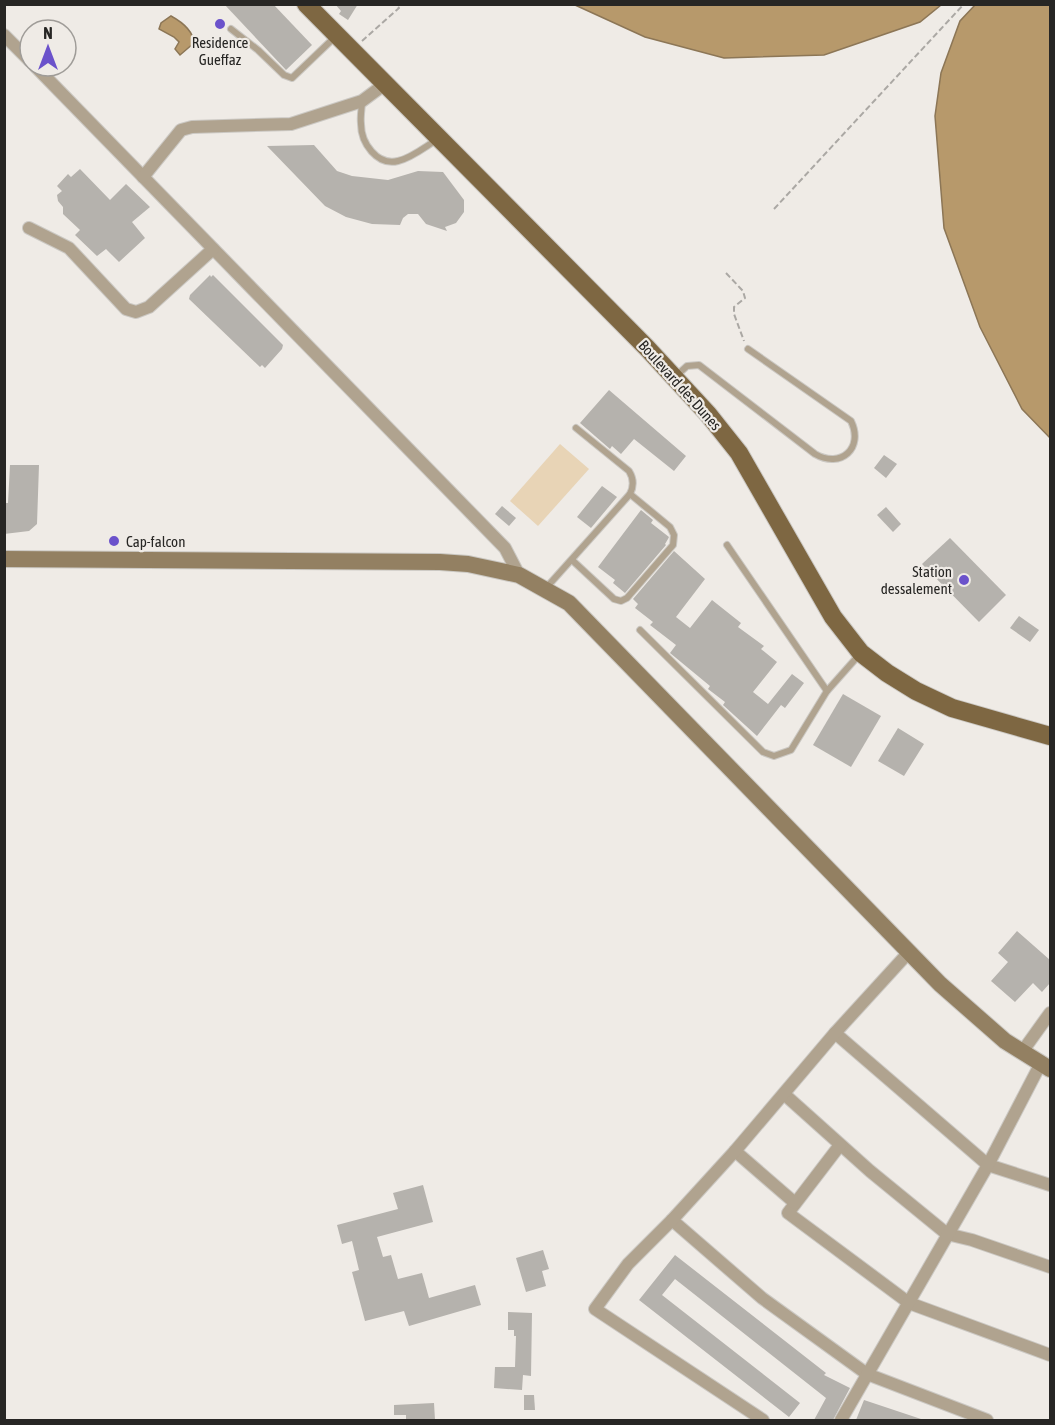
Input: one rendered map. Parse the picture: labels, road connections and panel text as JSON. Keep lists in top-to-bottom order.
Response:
{
  "streets": {
    "main road": ["Boulevard des Dunes"]
  },
  "places": ["Residence Gueffaz", "Cap-falcon", "Station dessalement"],
  "north": "top"
}
